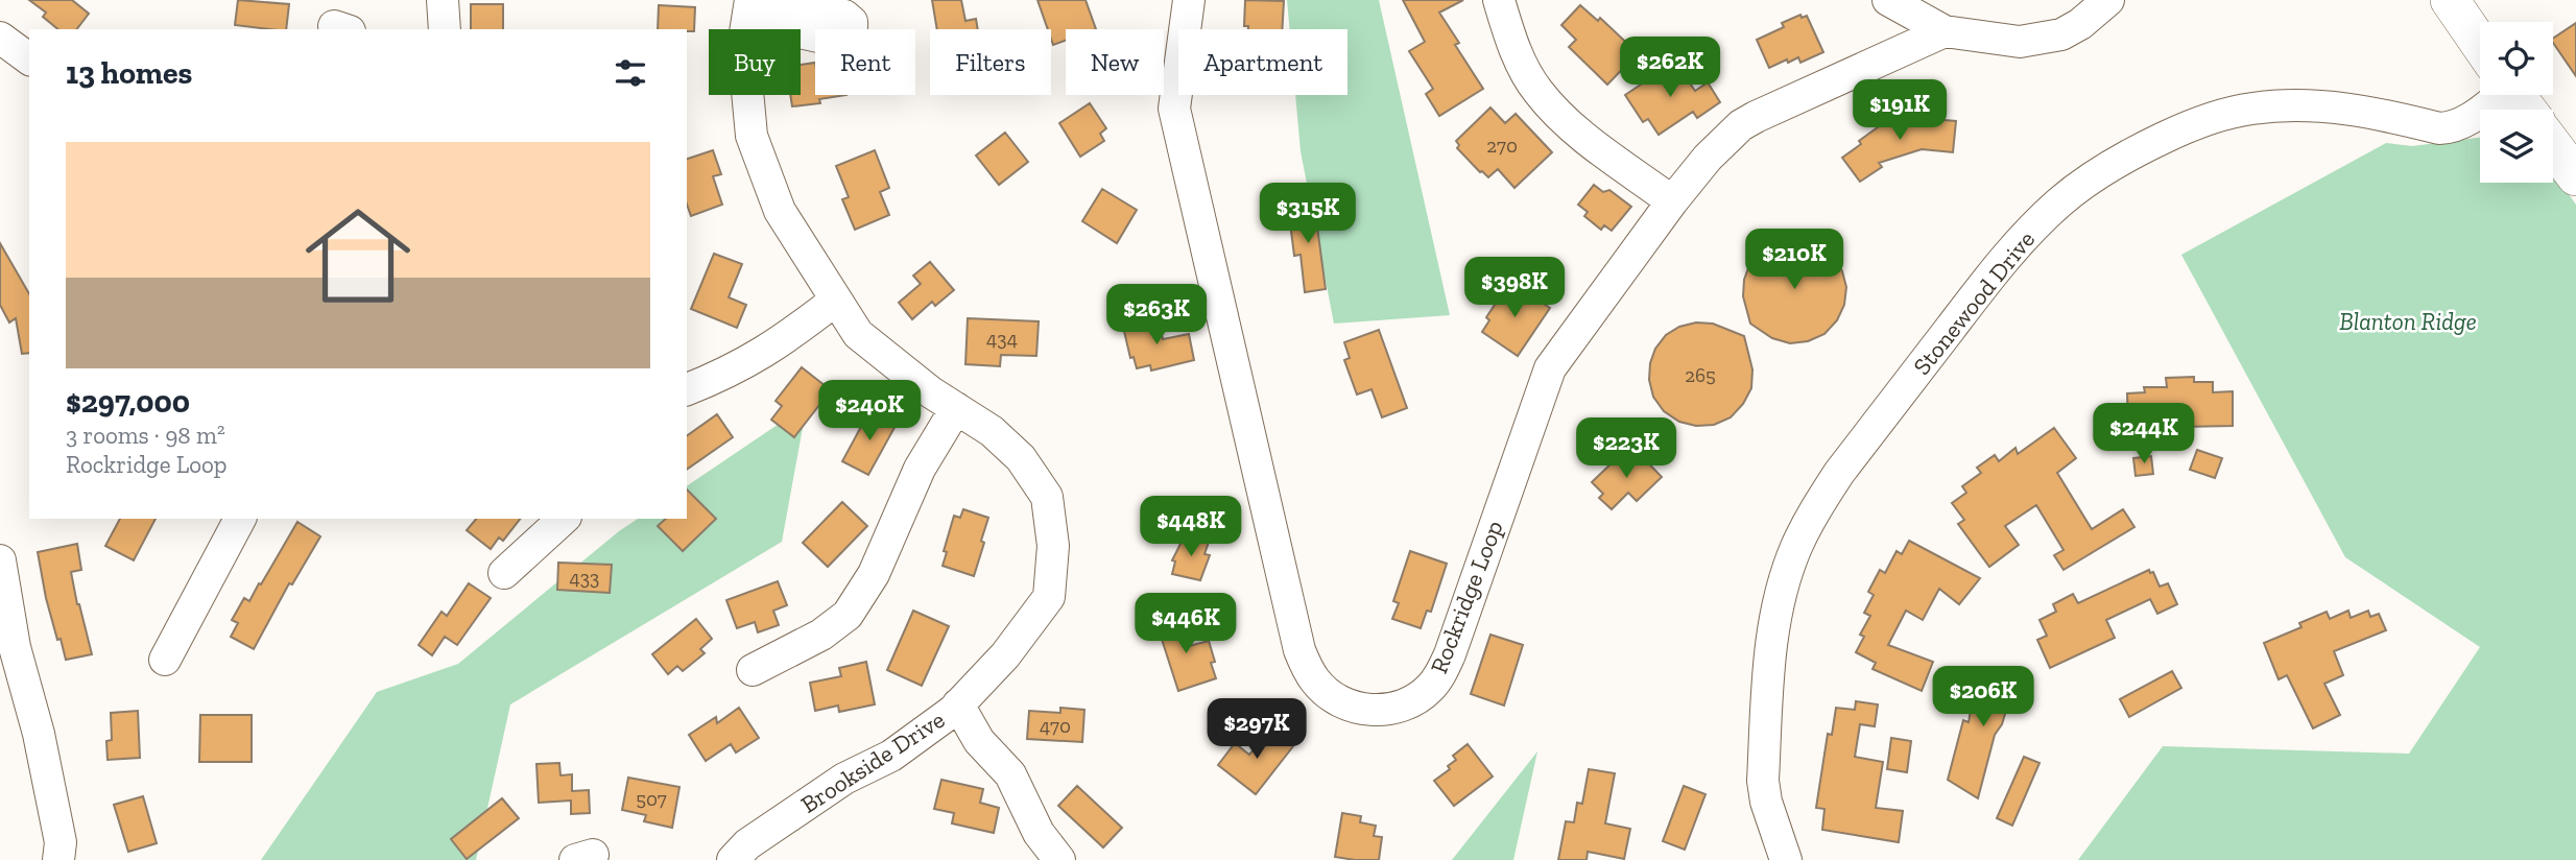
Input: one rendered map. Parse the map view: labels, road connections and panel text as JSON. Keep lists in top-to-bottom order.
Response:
{
  "streets": {
    "street": ["Stonewood Drive", "Rockridge Loop", "Brookside Drive"]
  },
  "parks": ["Blanton Ridge"],
  "house_numbers": [
    "270",
    "434",
    "265",
    "433",
    "470",
    "507"
  ],
  "page": {
    "chip": [
      "Buy",
      "Rent",
      "Filters",
      "New",
      "Apartment"
    ],
    "heading": "13 homes",
    "price": [
      "$262K",
      "$191K",
      "$315K",
      "$210K",
      "$398K",
      "$263K",
      "$240K",
      "$244K",
      "$223K",
      "$448K",
      "$446K",
      "$206K",
      "$297K"
    ],
    "list": [
      {
        "name": "$297,000",
        "note": "3 rooms · 98 m² · Rockridge Loop"
      }
    ]
  }
}
